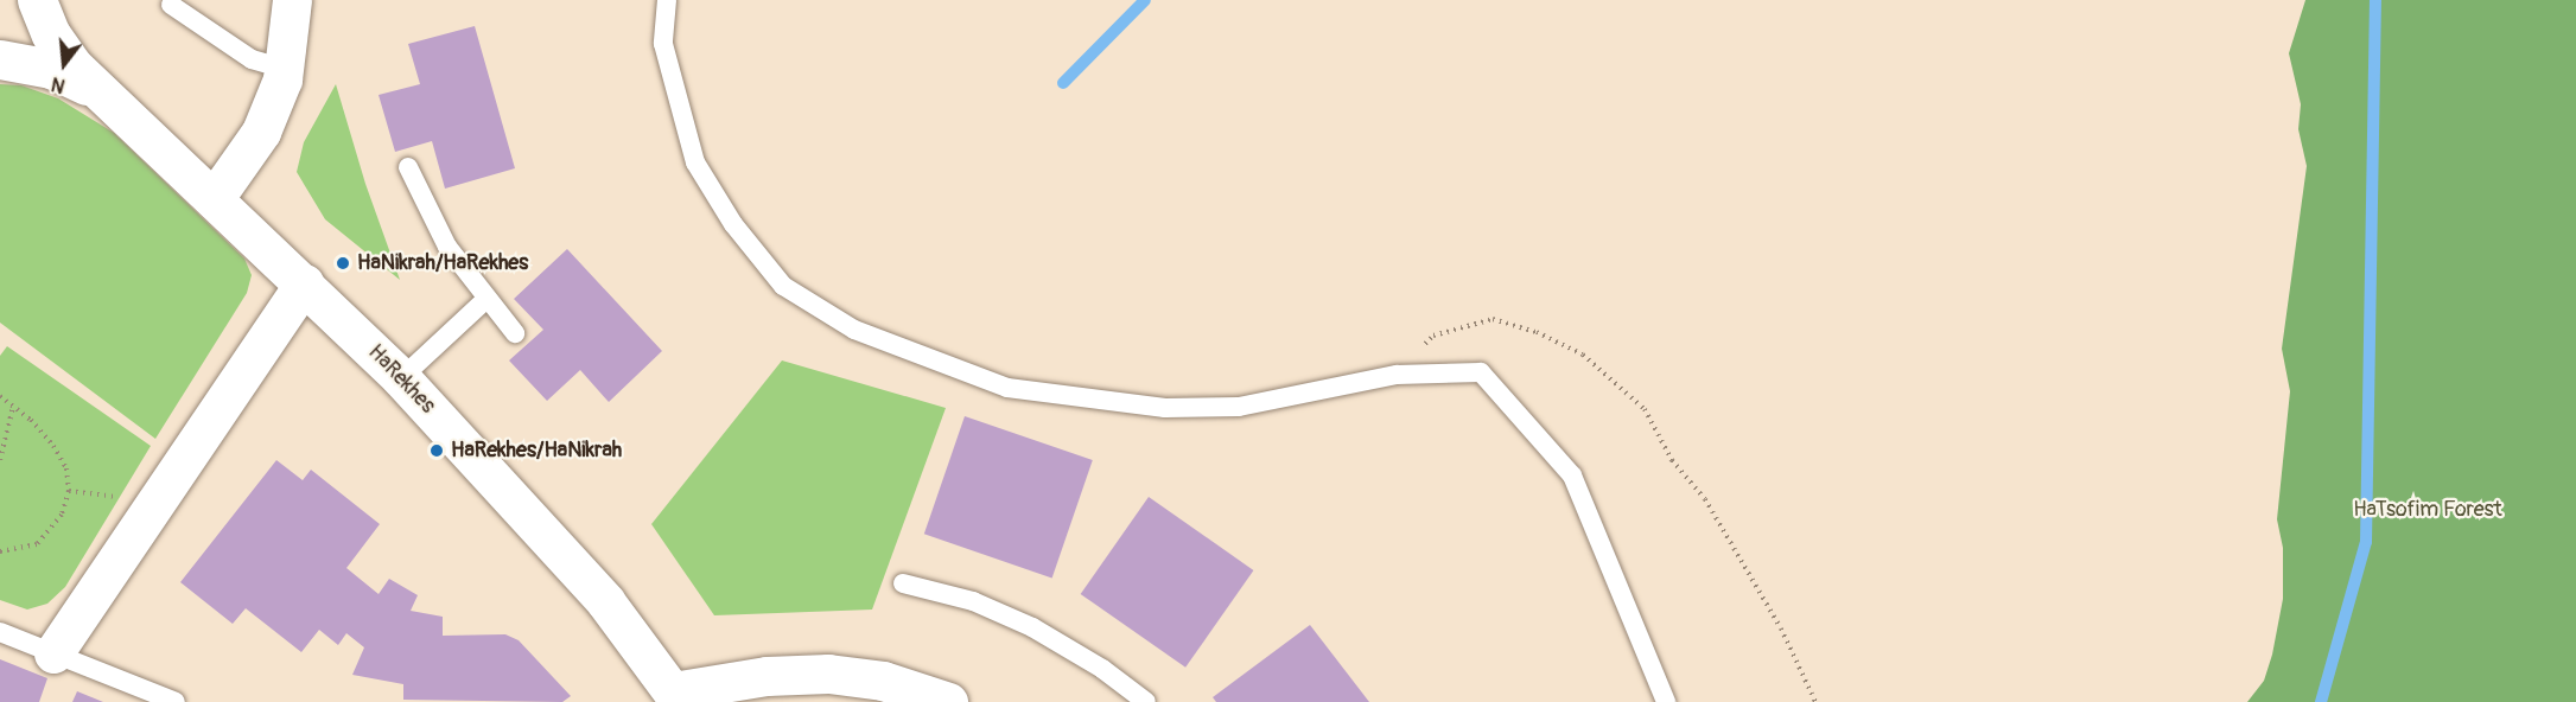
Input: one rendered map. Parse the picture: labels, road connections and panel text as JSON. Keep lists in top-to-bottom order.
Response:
{
  "streets": {
    "street": ["HaRekhes"]
  },
  "parks": ["HaTsofim Forest"],
  "places": ["HaNikrah/HaRekhes", "HaRekhes/HaNikrah"],
  "north": "bottom"
}
